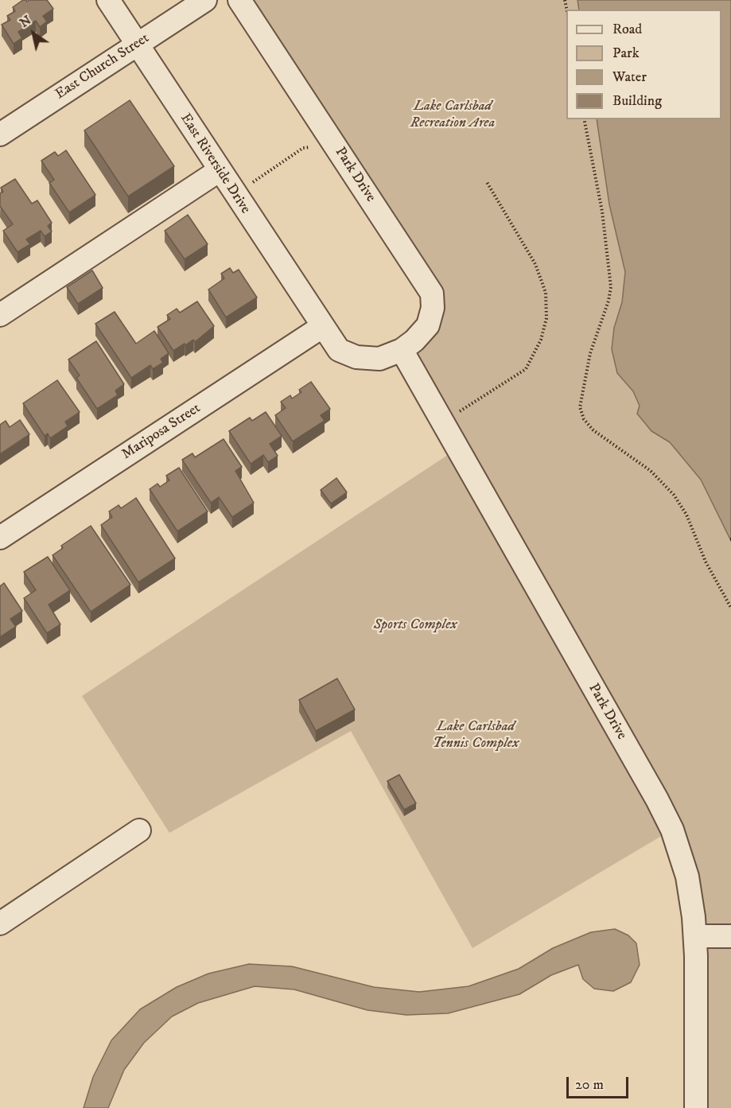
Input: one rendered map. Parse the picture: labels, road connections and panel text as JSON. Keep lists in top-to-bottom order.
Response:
{
  "streets": {
    "street": [
      "East Church Street",
      "East Riverside Drive",
      "Park Drive",
      "Mariposa Street"
    ]
  },
  "crossings": [
    ["East Church Street", "East Riverside Drive"],
    ["East Riverside Drive", "Park Drive"],
    ["East Riverside Drive", "Mariposa Street"],
    ["Park Drive", "Mariposa Street"]
  ],
  "parks": ["Lake Carlsbad Recreation Area", "Sports Complex", "Lake Carlsbad Tennis Complex"],
  "legend": [
    "Road",
    "Park",
    "Water",
    "Building"
  ],
  "scale_bar": "20 m",
  "north": "top left"
}
